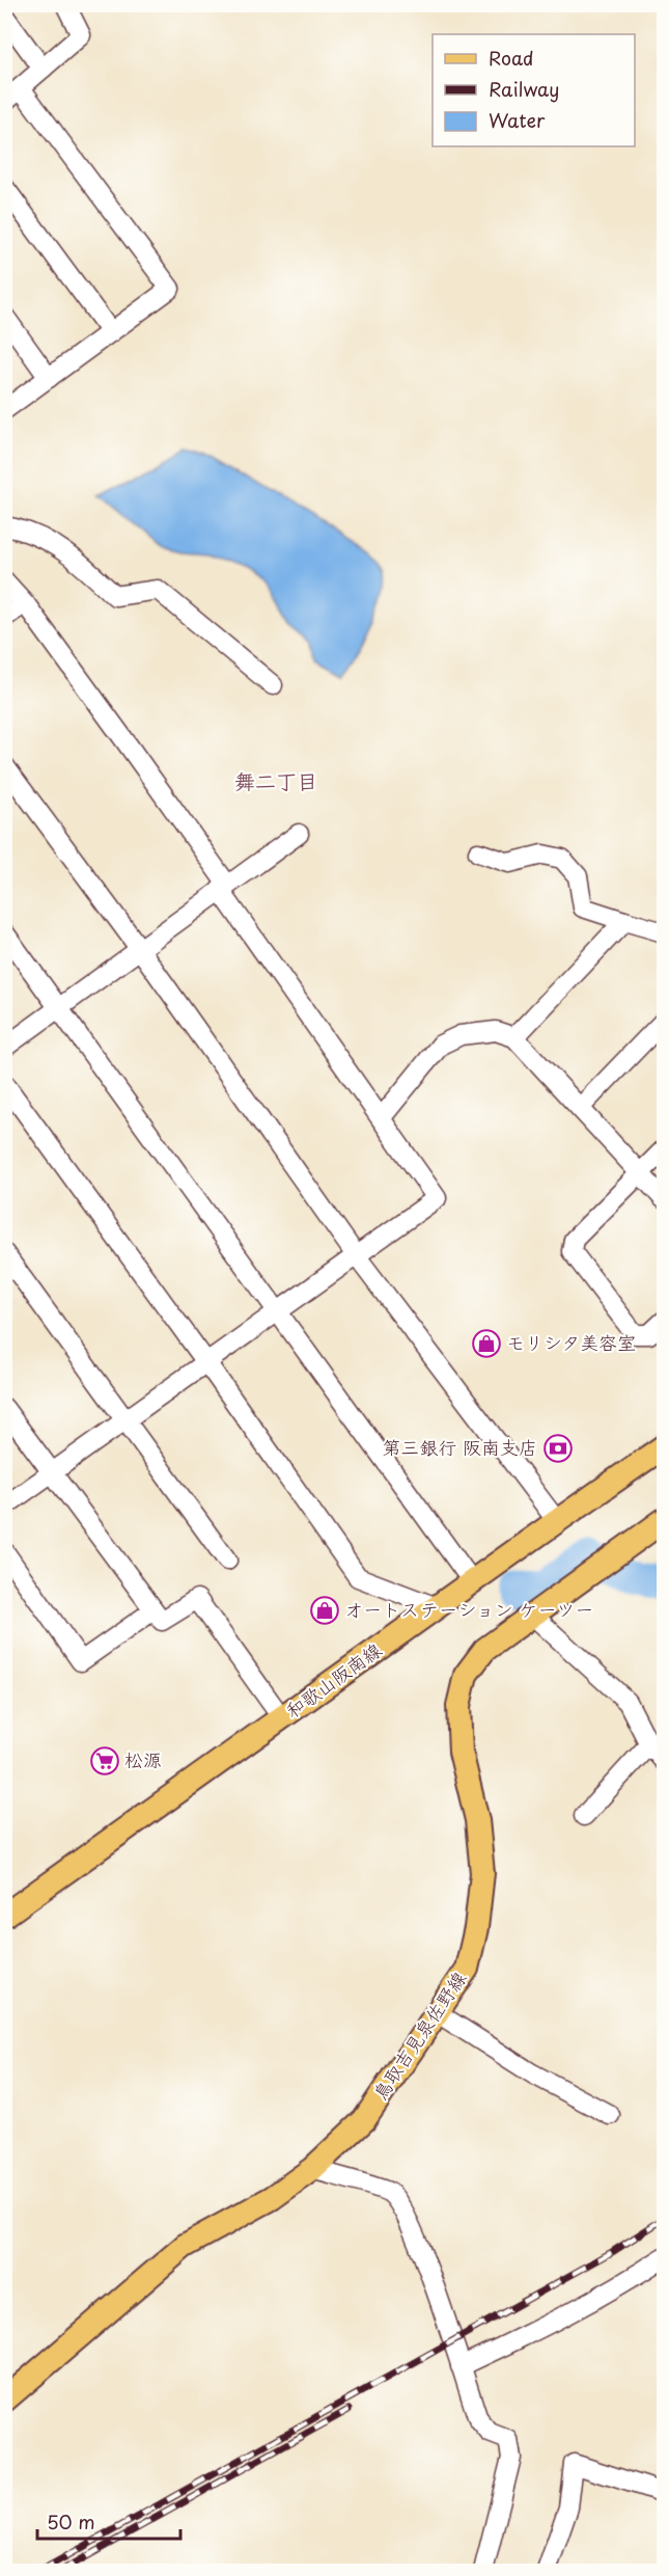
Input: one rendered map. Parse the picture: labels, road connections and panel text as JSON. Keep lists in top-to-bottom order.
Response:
{
  "streets": {
    "main road": ["和歌山阪南線", "鳥取吉見泉佐野線"]
  },
  "districts": ["舞二丁目"],
  "places": {
    "shop": ["モリシタ美容室", "オートステーション ケーツー"],
    "bank": ["第三銀行 阪南支店"],
    "supermarket": ["松源"]
  },
  "legend": ["Road", "Railway", "Water"],
  "scale_bar": "50 m"
}
